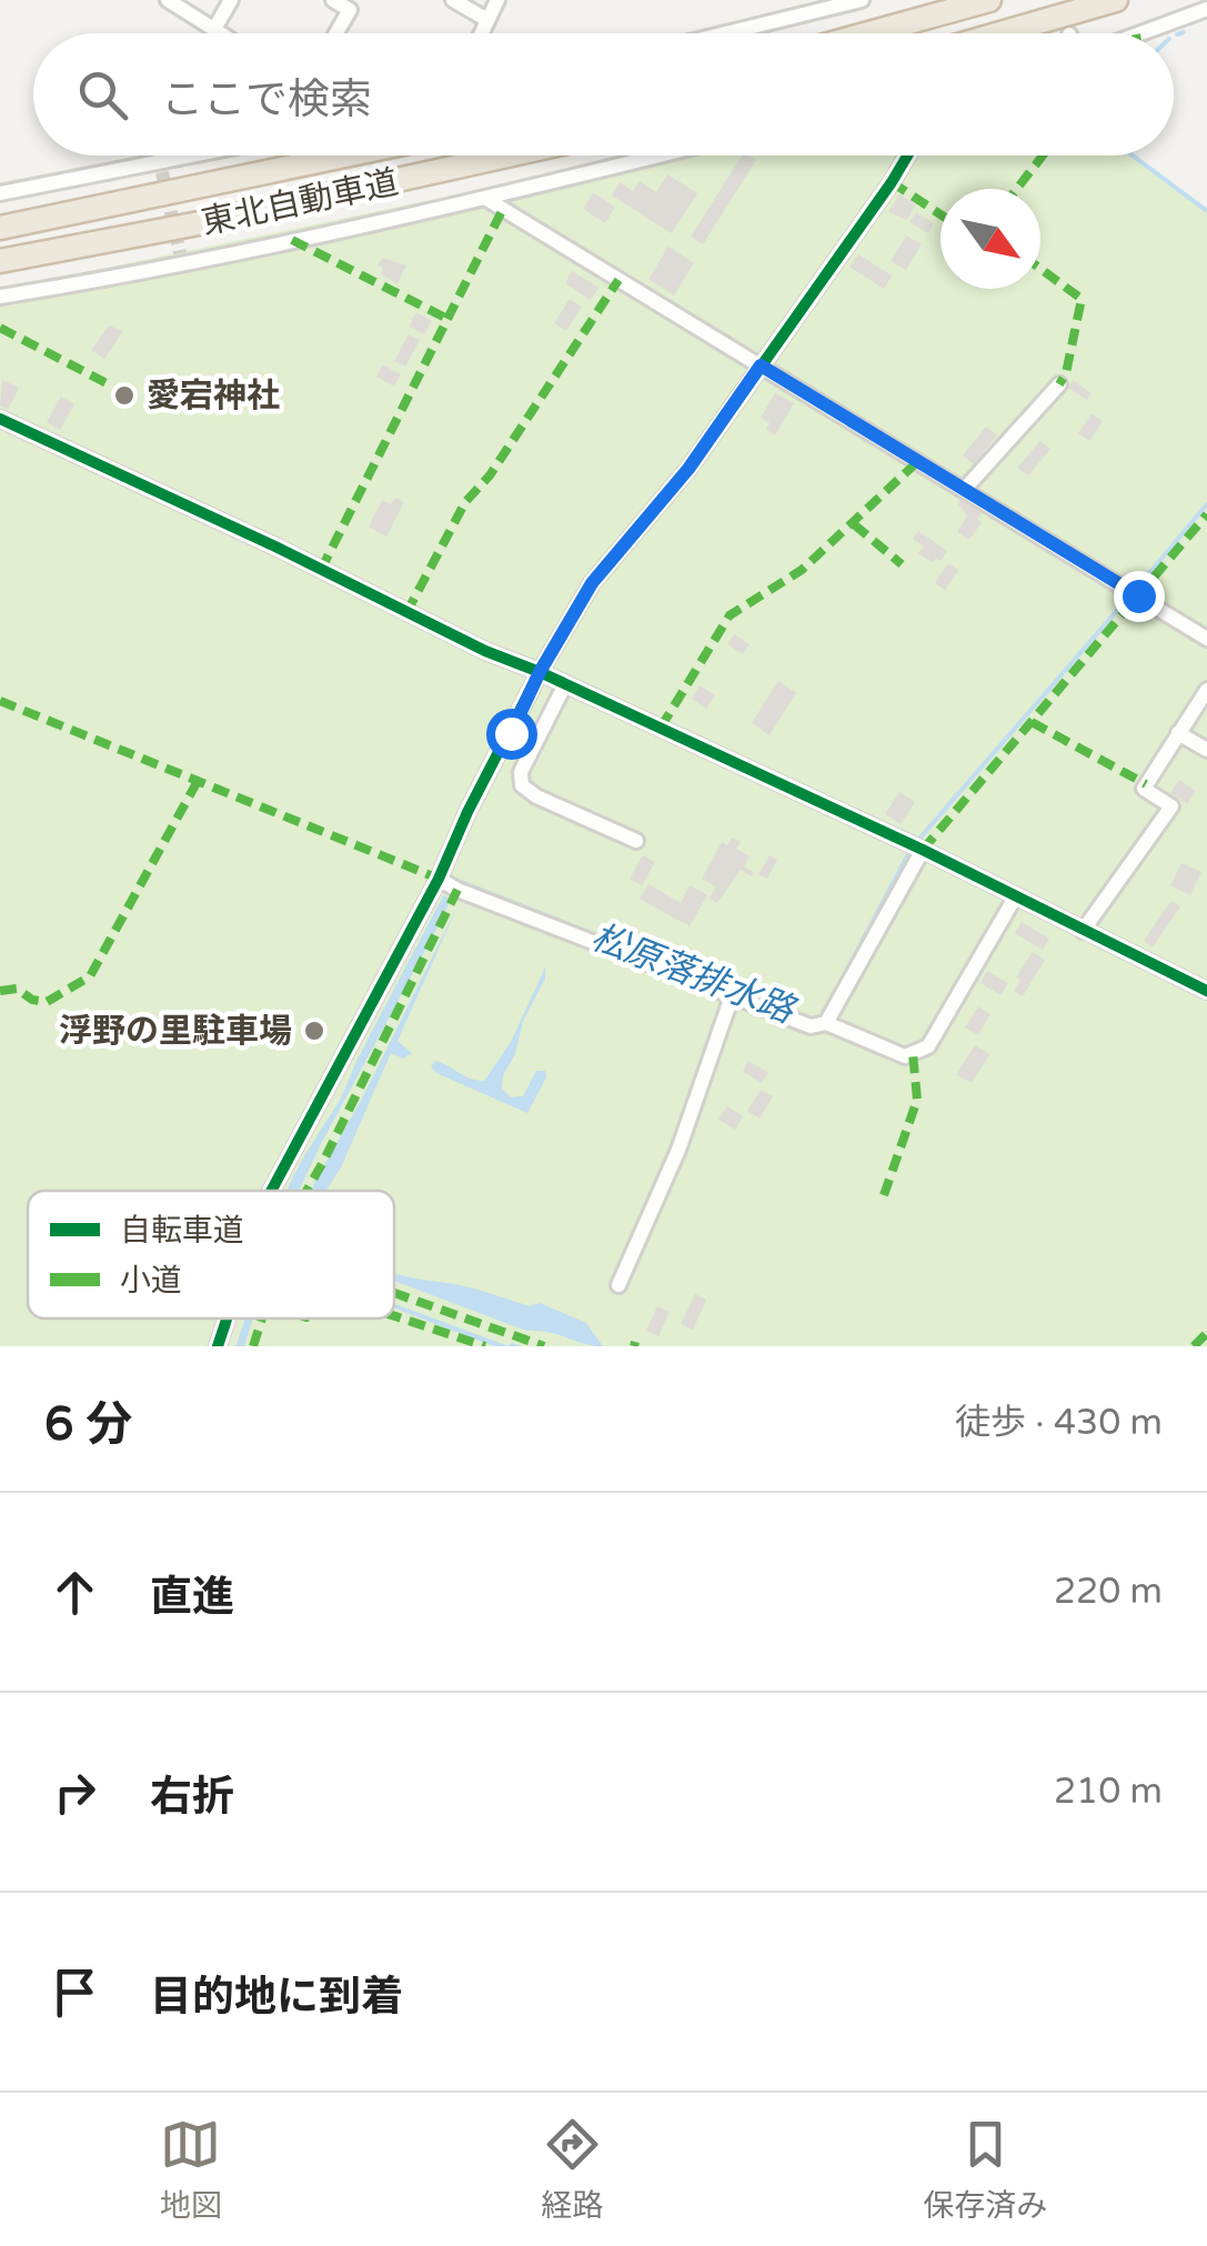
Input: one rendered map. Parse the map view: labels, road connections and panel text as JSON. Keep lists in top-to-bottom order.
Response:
{
  "streets": {
    "highway": ["東北自動車道"]
  },
  "water": ["松原落排水路"],
  "places": ["愛宕神社", "浮野の里駐車場"],
  "legend": ["自転車道", "小道"],
  "north": "bottom right",
  "page": {
    "search": "ここで検索",
    "heading": ["6 分", "徒歩 · 430 m"],
    "list": [
      ["直進", "220 m"],
      ["右折", "210 m"],
      "目的地に到着"
    ],
    "nav": ["地図", "経路", "保存済み"]
  }
}
